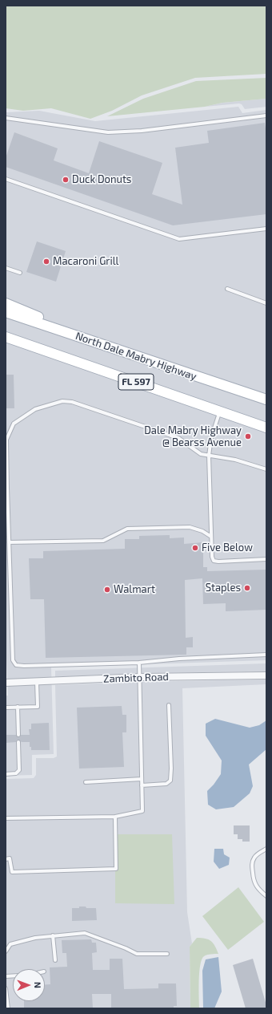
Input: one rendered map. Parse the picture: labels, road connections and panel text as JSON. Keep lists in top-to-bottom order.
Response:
{
  "streets": {
    "main road": ["North Dale Mabry Highway", "FL 597"],
    "street": ["Zambito Road"]
  },
  "places": [
    "Duck Donuts",
    "Macaroni Grill",
    "Dale Mabry Highway @ Bearss Avenue",
    "Five Below",
    "Staples",
    "Walmart"
  ],
  "north": "right"
}
